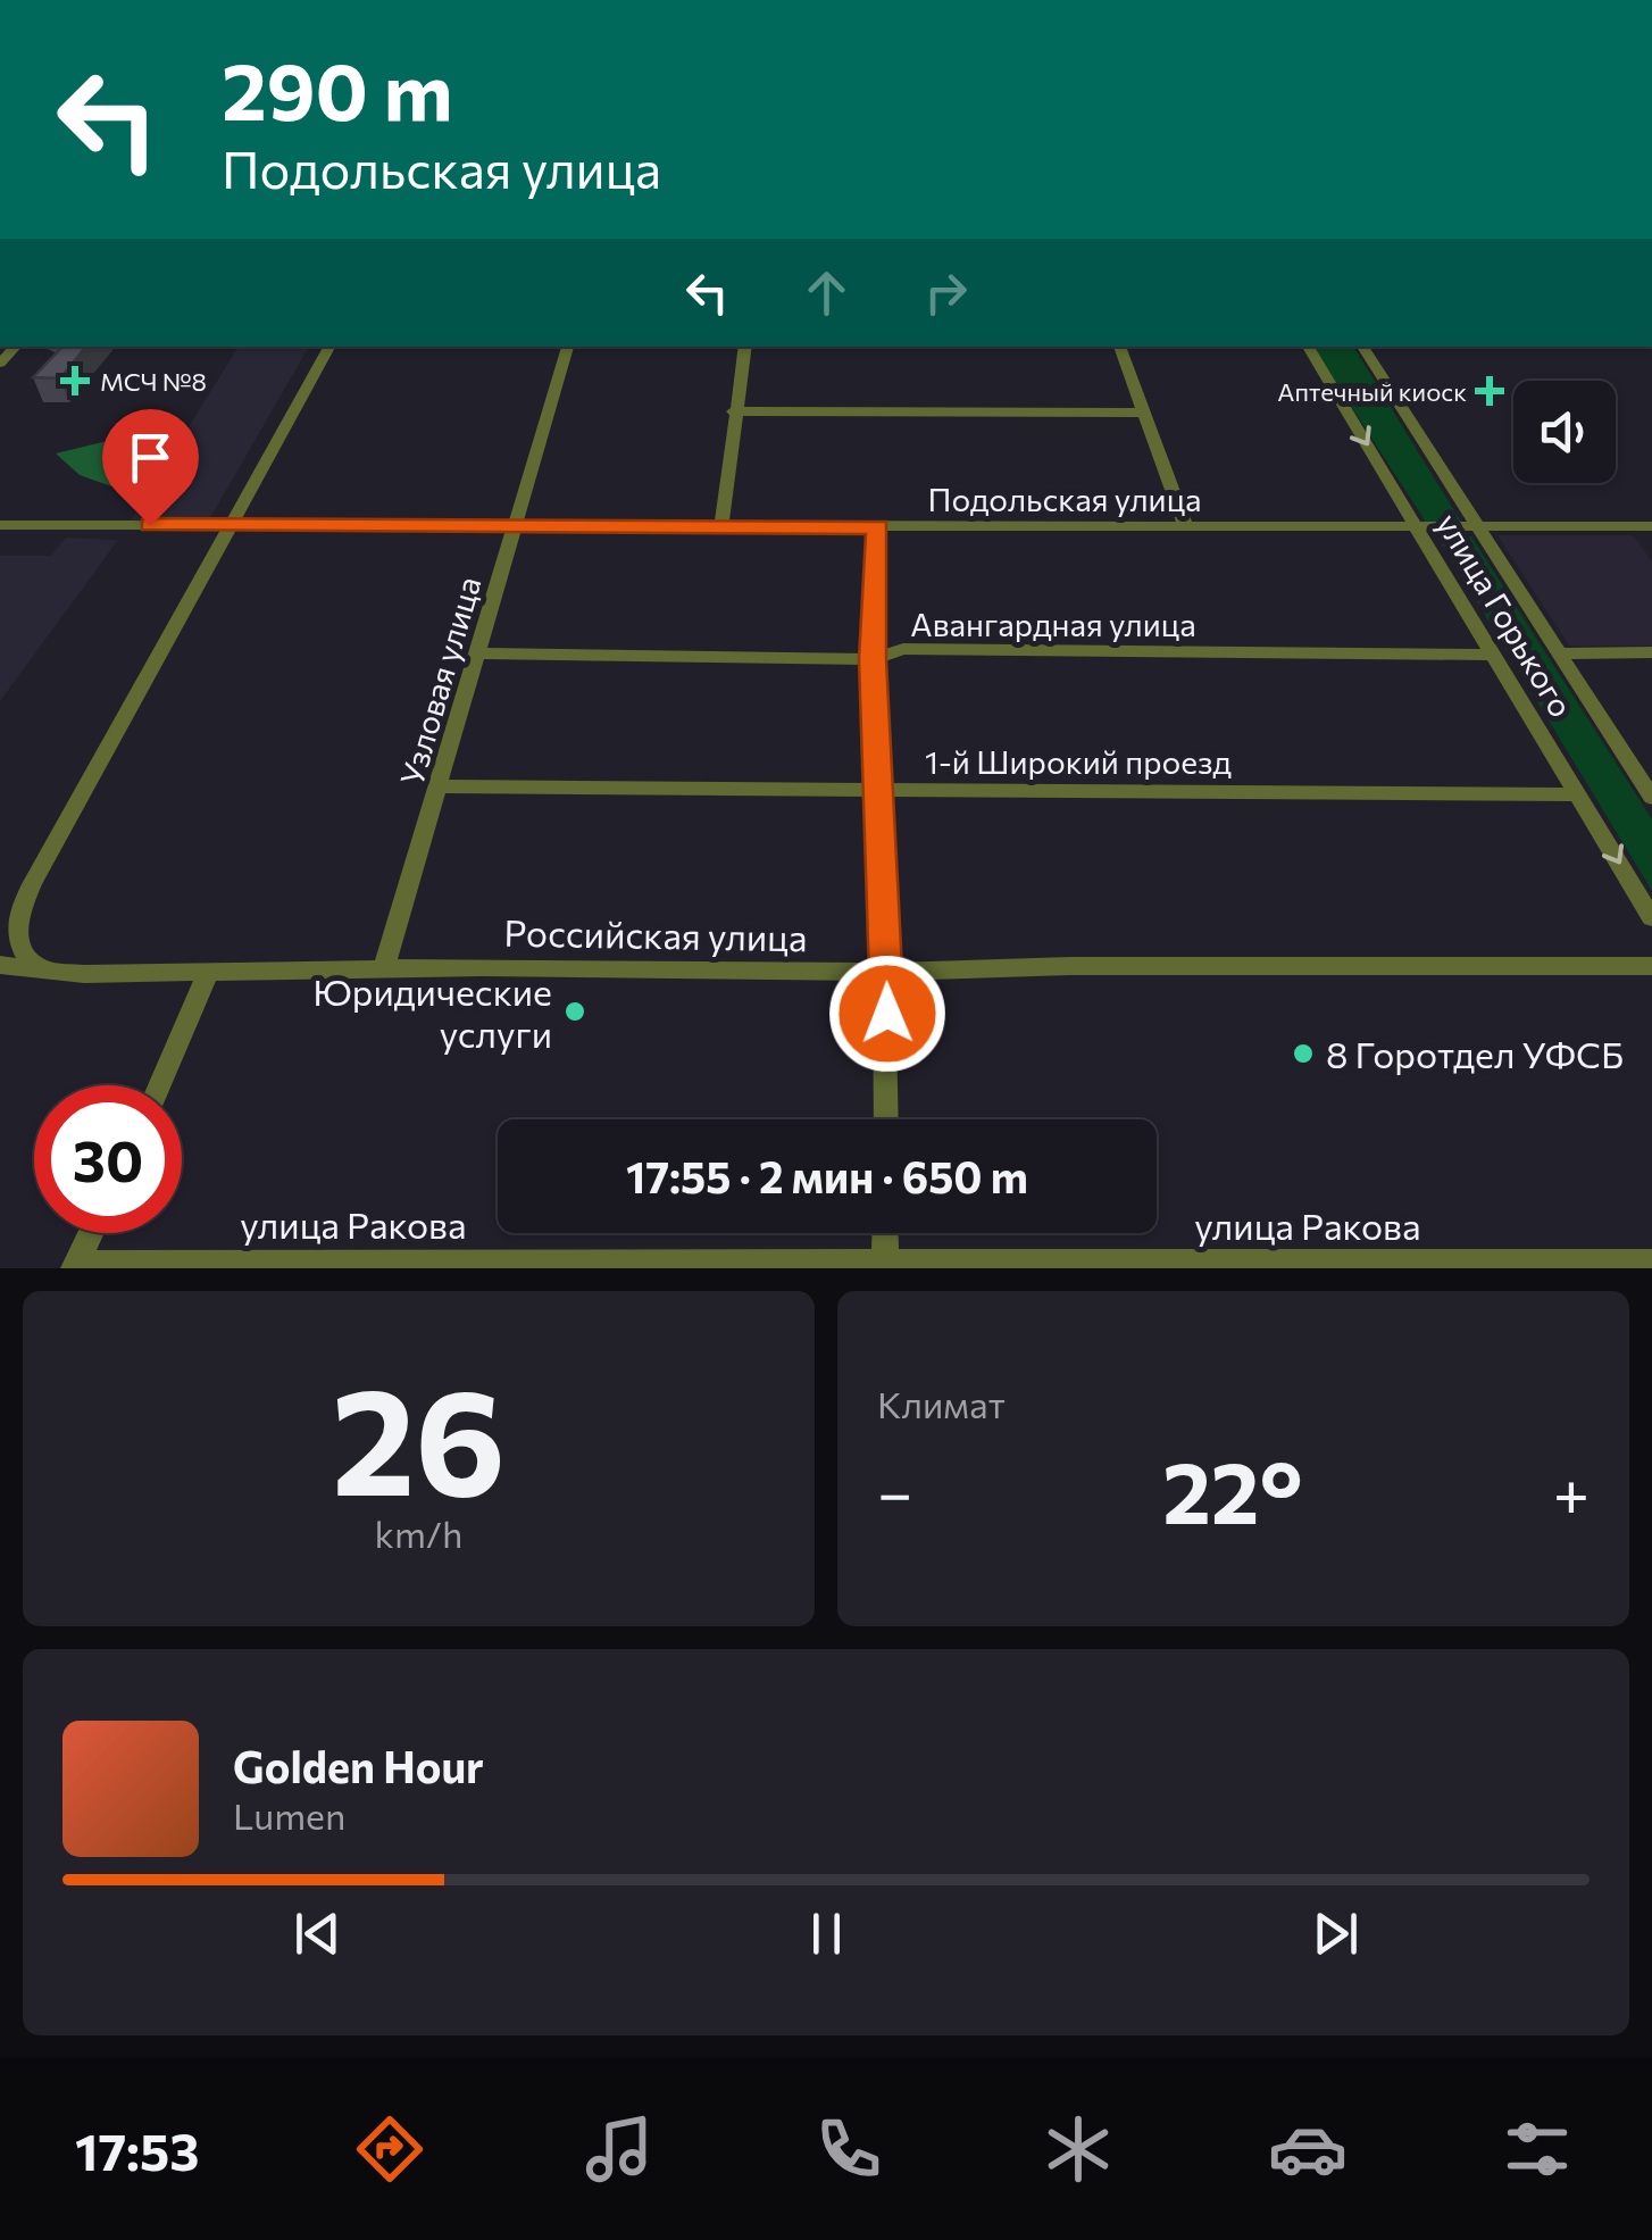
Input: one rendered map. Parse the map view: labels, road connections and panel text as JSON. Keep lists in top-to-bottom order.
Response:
{
  "streets": {
    "street": [
      "Подольская улица",
      "улица Горького",
      "Авангардная улица",
      "Узловая улица",
      "1-й Широкий проезд",
      "Российская улица",
      "улица Ракова"
    ]
  },
  "crossings": [
    ["Подольская улица", "улица Горького"],
    ["Подольская улица", "Узловая улица"],
    ["улица Горького", "Авангардная улица"],
    ["улица Горького", "1-й Широкий проезд"],
    ["Авангардная улица", "Узловая улица"],
    ["Узловая улица", "1-й Широкий проезд"],
    ["Узловая улица", "Российская улица"]
  ],
  "places": {
    "health": ["МСЧ №8", "Аптечный киоск"],
    "other": ["Юридические услуги", "8 Горотдел УФСБ"]
  },
  "page": {
    "turn": ["290 m", "Подольская улица"],
    "limit": "30",
    "trip": "17:55 · 2 мин · 650 m",
    "tile": [
      ["26", "km/h"],
      "Климат"
    ],
    "heat": ["−", "22°", "+"],
    "song": ["Golden Hour", "Lumen"],
    "tabs": "17:53"
  }
}
